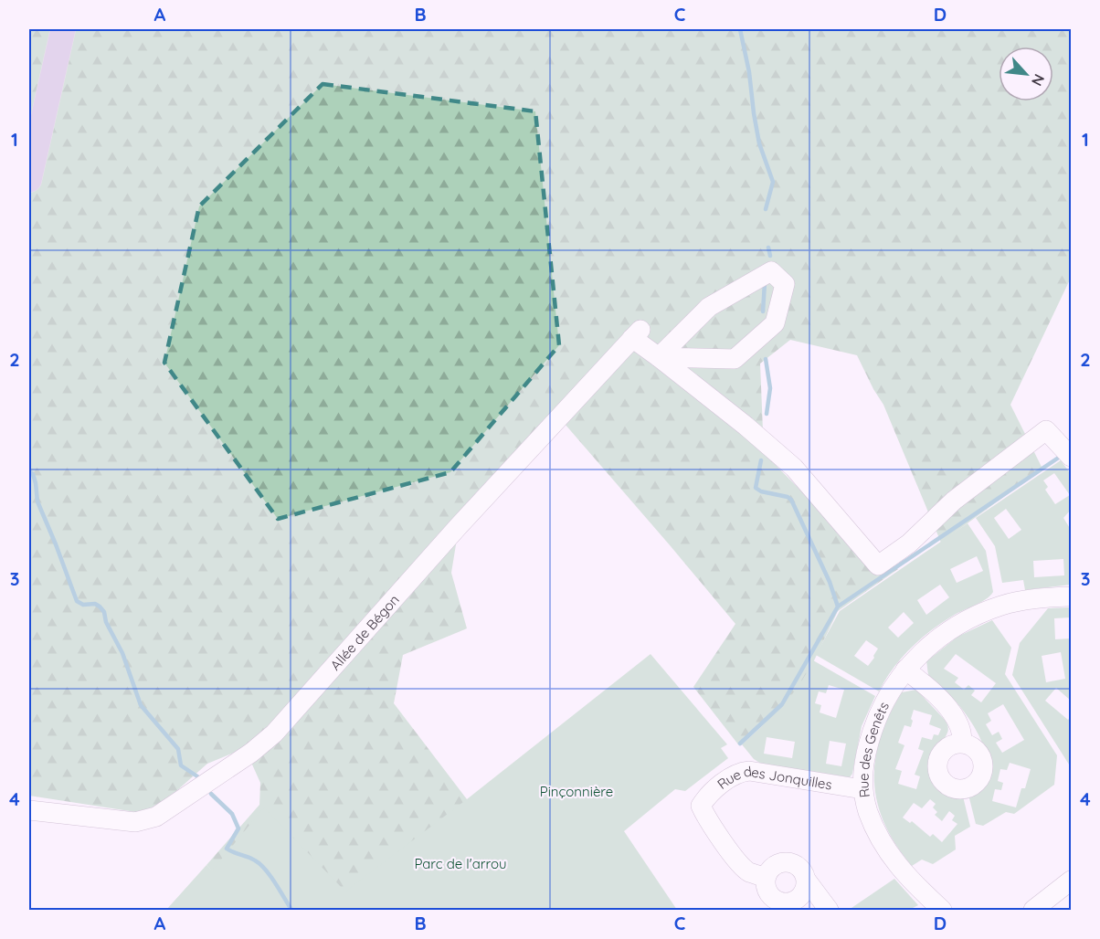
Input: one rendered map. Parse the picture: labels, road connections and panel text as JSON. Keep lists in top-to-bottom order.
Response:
{
  "streets": {
    "street": ["Allée de Bégon", "Rue des Genêts", "Rue des Jonquilles"]
  },
  "crossings": [
    ["Rue des Genêts", "Rue des Jonquilles"]
  ],
  "parks": ["Pinçonnière", "Parc de l'arrou"],
  "north": "bottom right",
  "grid": {
    "columns": [
      "A",
      "B",
      "C",
      "D"
    ],
    "rows": [
      "1",
      "2",
      "3",
      "4"
    ]
  }
}
